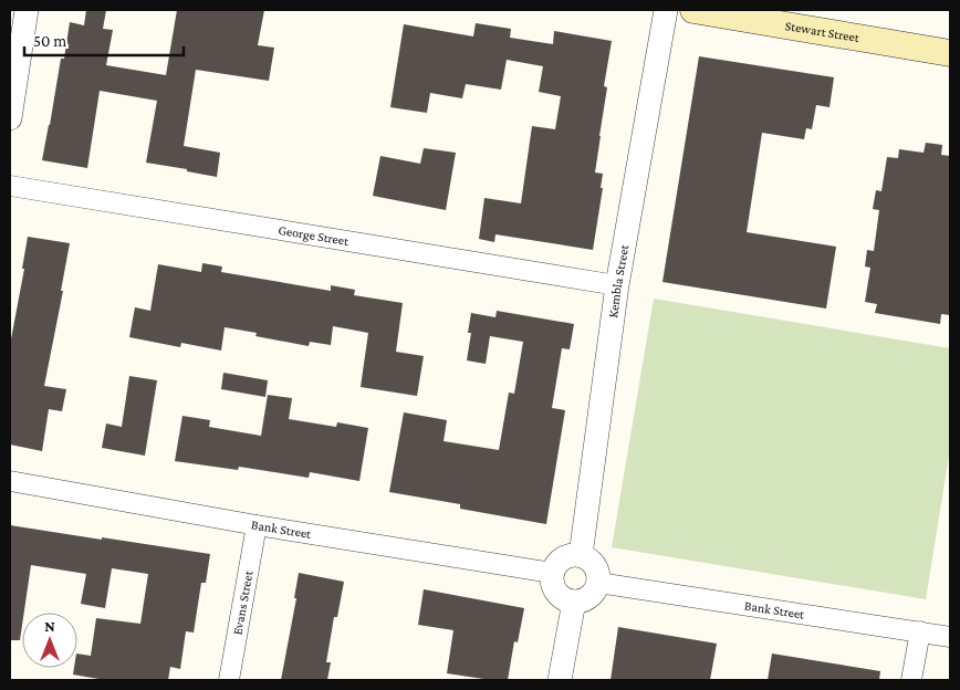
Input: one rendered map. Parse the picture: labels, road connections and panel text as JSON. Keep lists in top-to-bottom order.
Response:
{
  "streets": {
    "main road": ["Stewart Street"],
    "street": [
      "George Street",
      "Kembla Street",
      "Bank Street",
      "Evans Street"
    ]
  },
  "crossings": [
    ["George Street", "Kembla Street"],
    ["Kembla Street", "Bank Street"],
    ["Bank Street", "Evans Street"]
  ],
  "scale_bar": "50 m",
  "north": "top"
}
